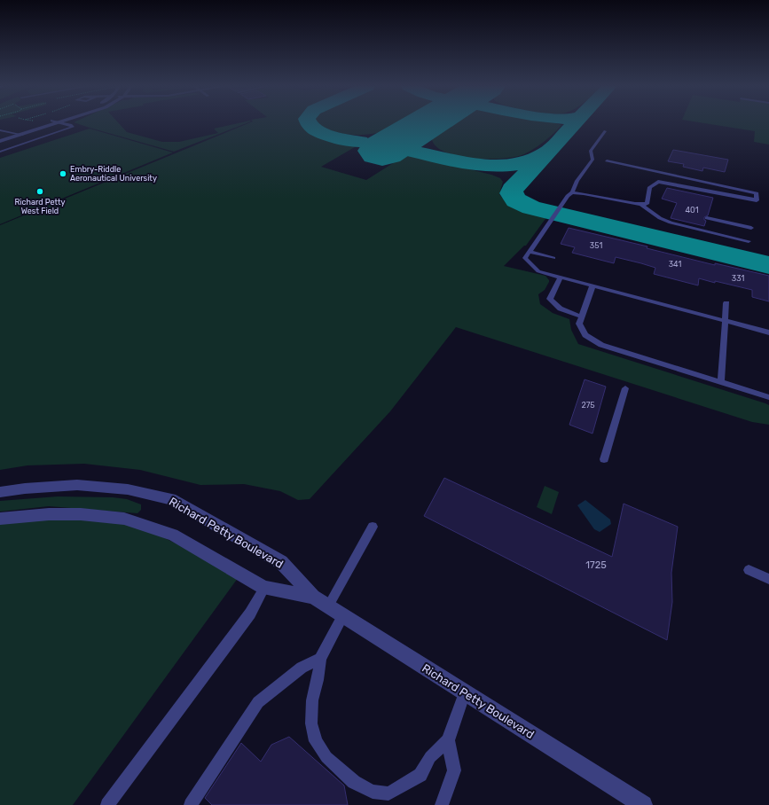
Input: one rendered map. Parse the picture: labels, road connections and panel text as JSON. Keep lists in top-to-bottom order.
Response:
{
  "streets": {
    "street": ["Richard Petty Boulevard"]
  },
  "places": ["Embry-Riddle Aeronautical University", "Richard Petty West Field"],
  "house_numbers": [
    "401",
    "351",
    "341",
    "331",
    "275",
    "1725"
  ]
}
